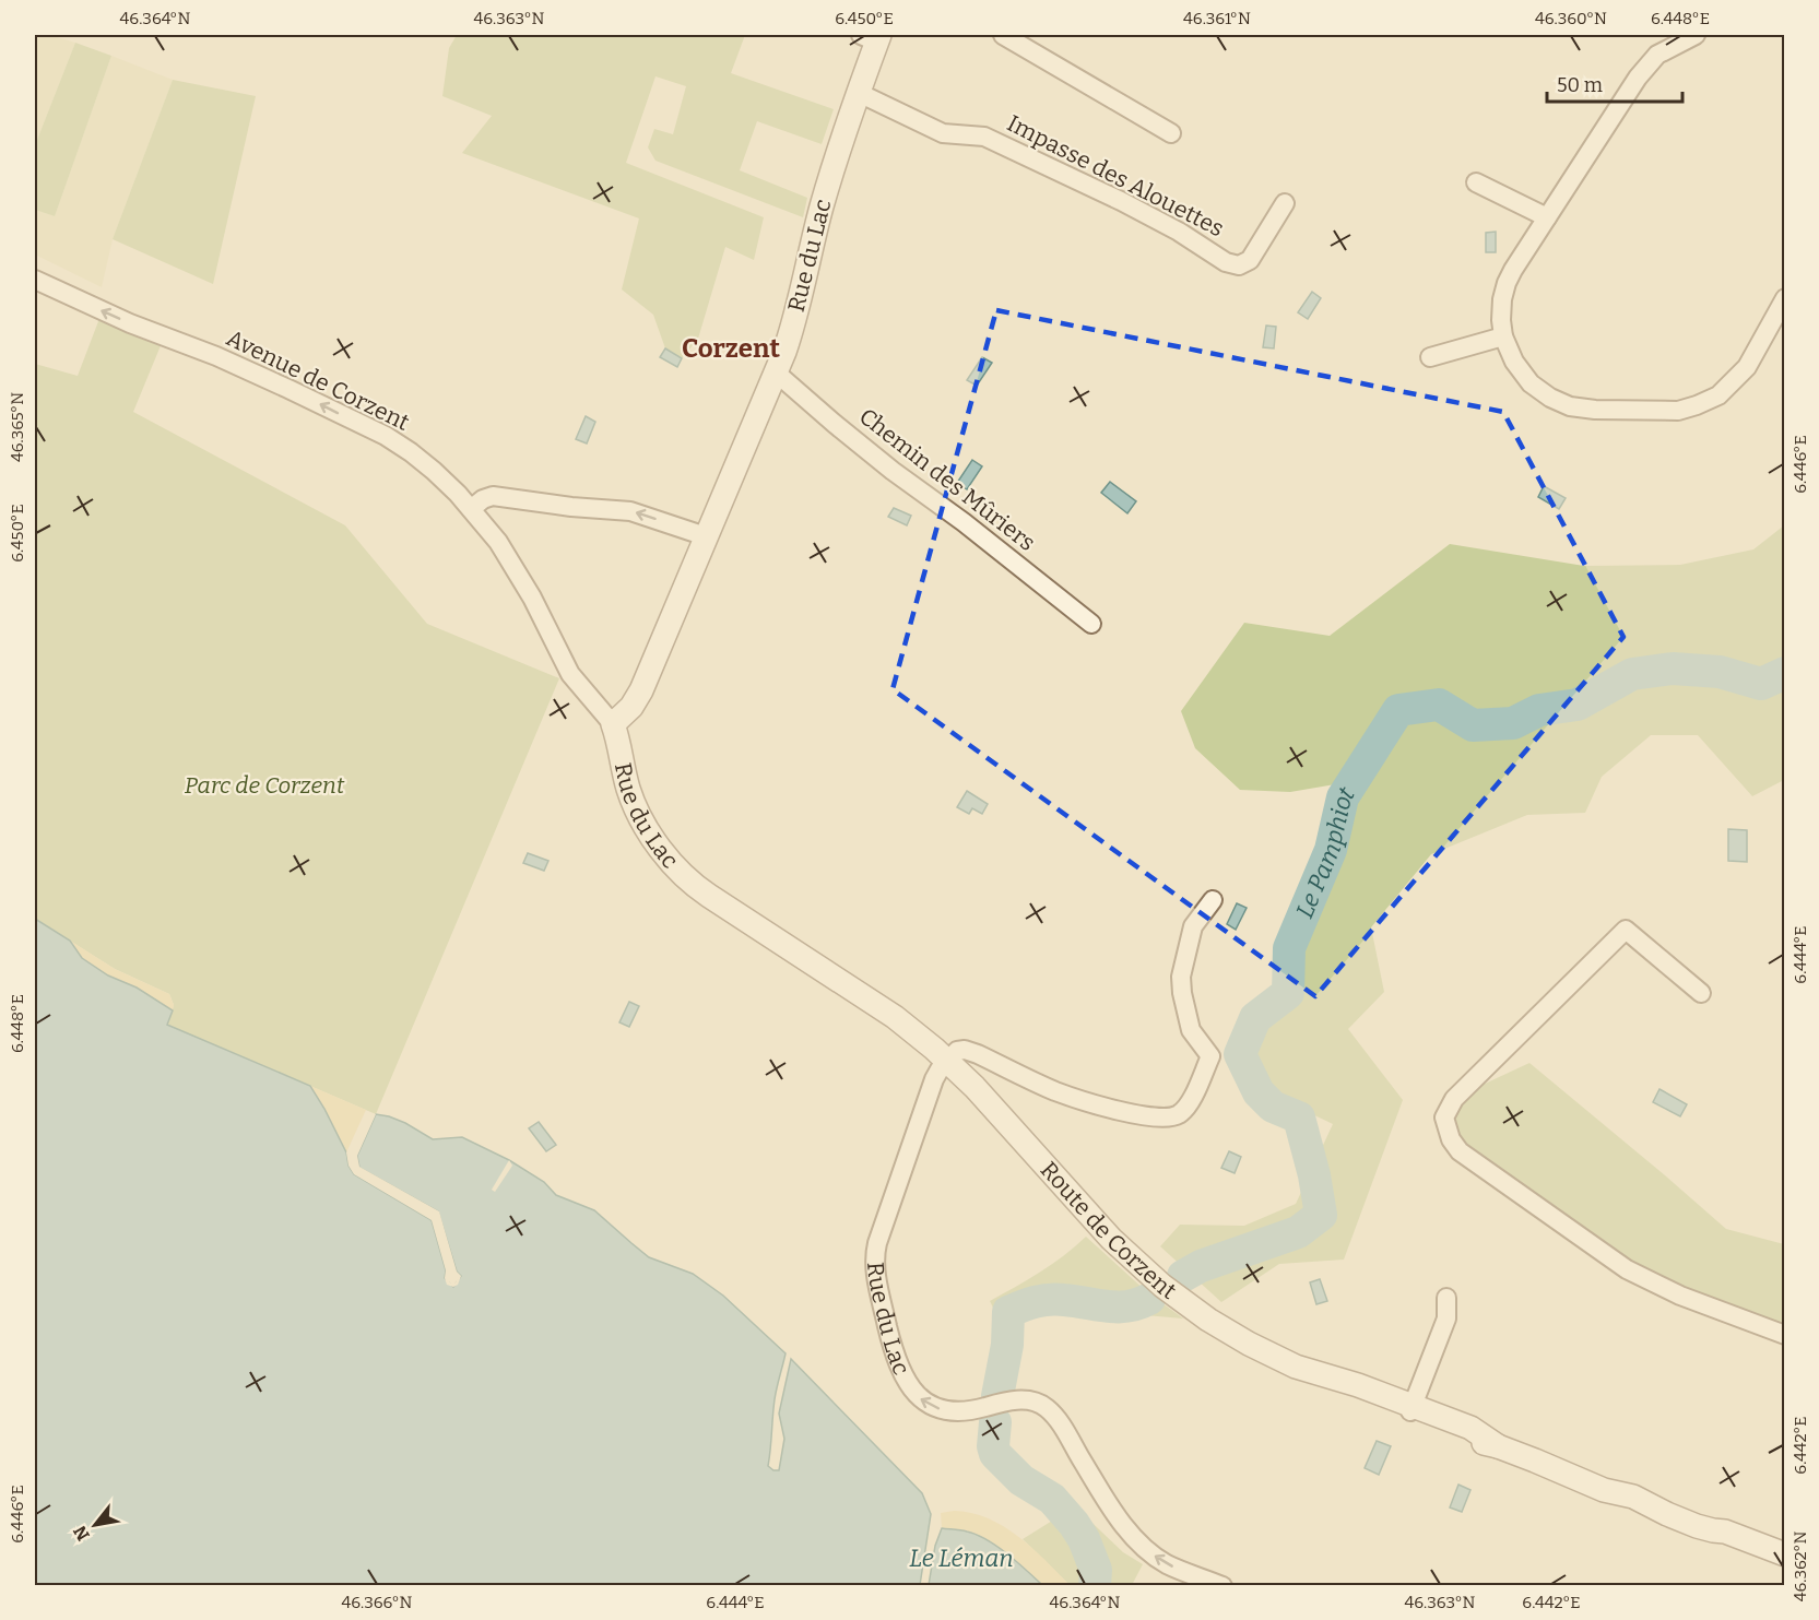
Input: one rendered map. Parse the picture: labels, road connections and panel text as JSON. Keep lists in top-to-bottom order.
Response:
{
  "streets": {
    "street": [
      "Impasse des Alouettes",
      "Rue du Lac",
      "Avenue de Corzent",
      "Chemin des Mûriers",
      "Route de Corzent"
    ]
  },
  "crossings": [
    ["Impasse des Alouettes", "Rue du Lac"],
    ["Rue du Lac", "Avenue de Corzent"],
    ["Rue du Lac", "Chemin des Mûriers"],
    ["Rue du Lac", "Route de Corzent"]
  ],
  "one_way": ["Avenue de Corzent"],
  "districts": ["Corzent"],
  "water": ["Le Pamphiot", "Le Léman"],
  "parks": ["Parc de Corzent"],
  "scale_bar": "50 m",
  "north": "bottom left",
  "coordinates": [
    "46.364°N",
    "46.363°N",
    "6.450°E",
    "46.361°N",
    "46.360°N",
    "6.448°E",
    "46.365°N",
    "6.446°E",
    "6.444°E",
    "6.442°E",
    "46.362°N",
    "46.366°N"
  ]
}
